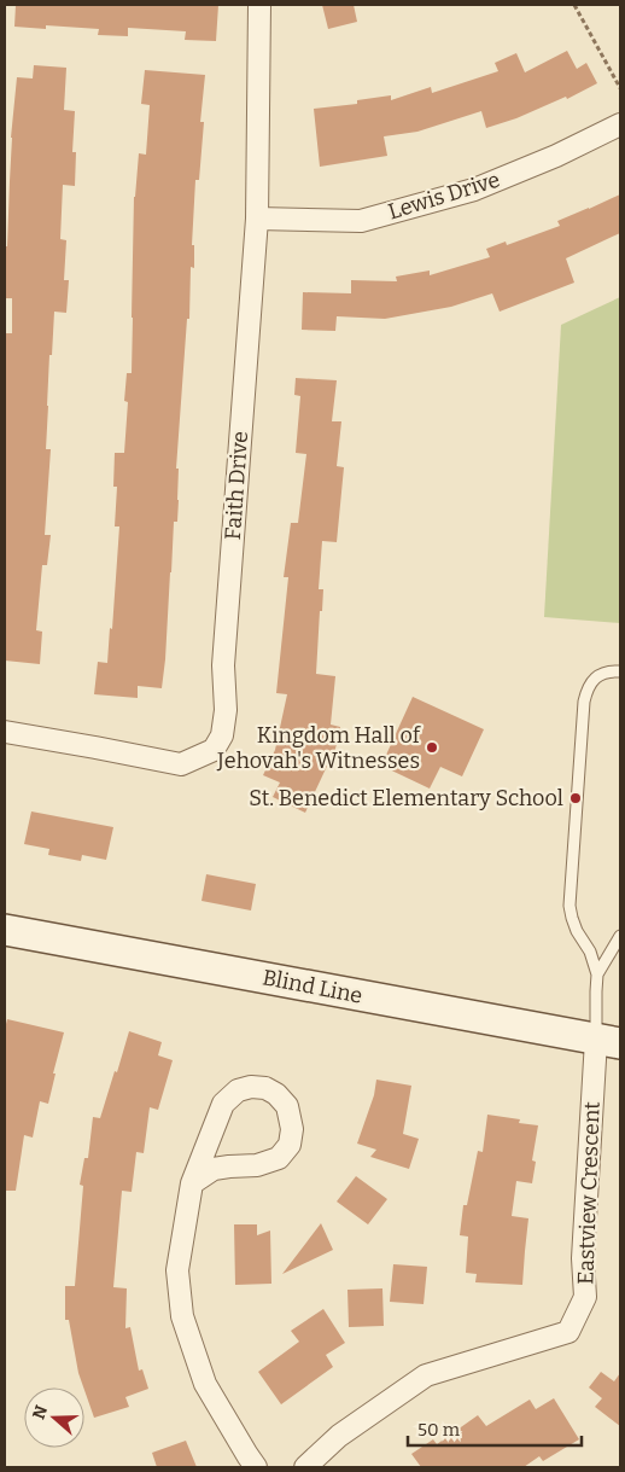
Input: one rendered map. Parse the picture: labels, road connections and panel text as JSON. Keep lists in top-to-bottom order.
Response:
{
  "streets": {
    "street": [
      "Lewis Drive",
      "Faith Drive",
      "Blind Line",
      "Eastview Crescent"
    ]
  },
  "crossings": [
    ["Lewis Drive", "Faith Drive"],
    ["Blind Line", "Eastview Crescent"]
  ],
  "places": ["Kingdom Hall of Jehovah's Witnesses", "St. Benedict Elementary School"],
  "scale_bar": "50 m",
  "north": "left"
}
